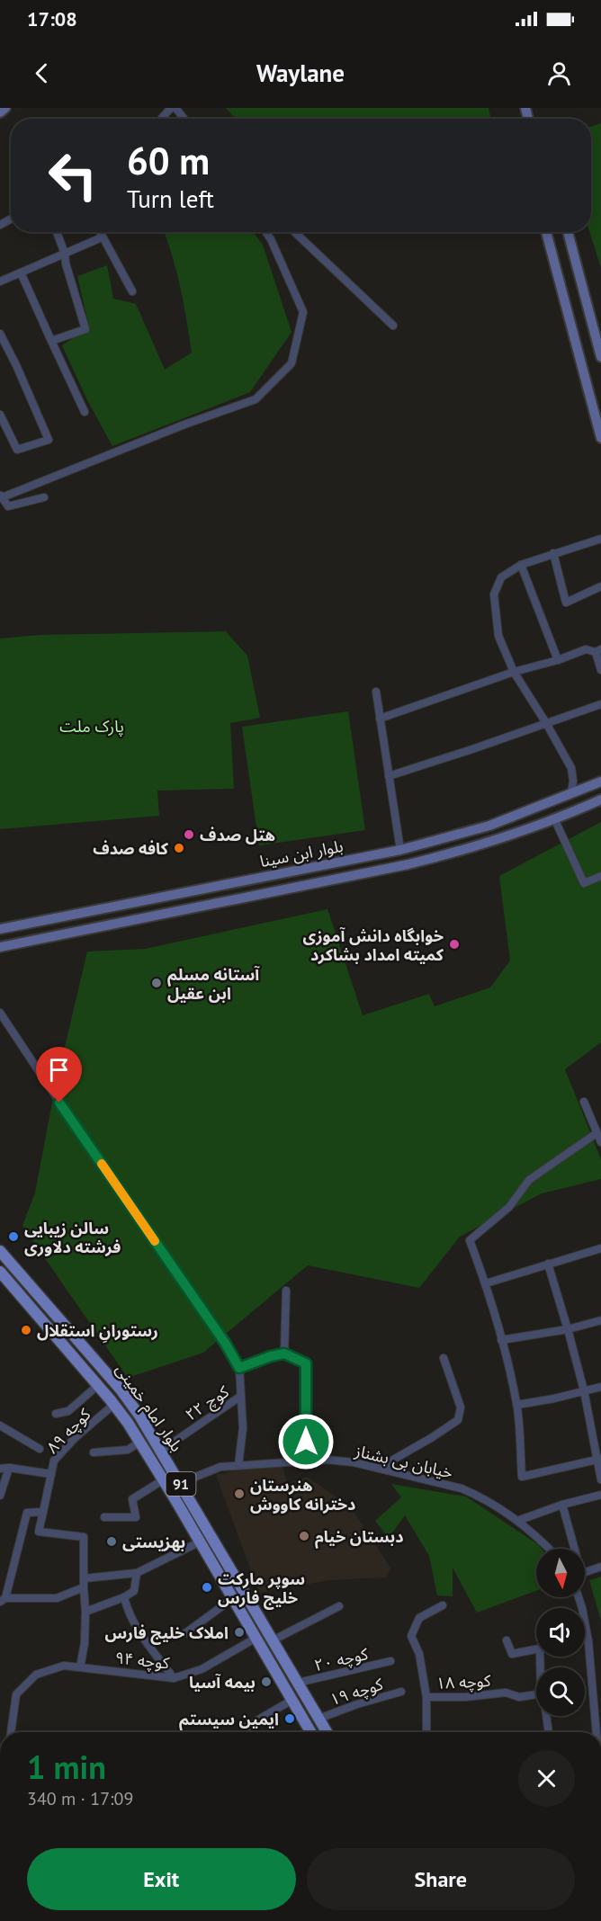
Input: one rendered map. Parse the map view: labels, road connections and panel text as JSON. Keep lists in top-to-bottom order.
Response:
{
  "streets": {
    "main road": ["بلوار ابن سینا", "بلوار امام خمینی", "91"],
    "street": [
      "کوچ ۲۲",
      "کوچه ۸۹",
      "خیابان بی بشناز",
      "کوچه ۲۰",
      "کوچه ۹۴",
      "کوچه ۱۸",
      "کوچه ۱۹"
    ]
  },
  "crossings": [
    ["کوچ ۲۲", "بلوار امام خمینی"],
    ["بلوار امام خمینی", "کوچه ۸۹"],
    ["بلوار امام خمینی", "خیابان بی بشناز"],
    ["بلوار امام خمینی", "کوچه ۲۰"],
    ["بلوار امام خمینی", "کوچه ۹۴"],
    ["بلوار امام خمینی", "کوچه ۱۹"]
  ],
  "parks": ["پارک ملت"],
  "places": [
    "هتل صدف",
    "کافه صدف",
    "خوابگاه دانش آموزی کمیته امداد بشاکرد",
    "آستانه مسلم ابن عقیل",
    "سالن زیبایی فرشته دلاوری",
    "رستورانِ استقلال",
    "هنرستان دخترانه کاووش",
    "دبستان خیام",
    "بهزیستی",
    "سوپر مارکت خلیج فارس",
    "املاک خلیج فارس",
    "بیمه آسیا",
    "ایمین سیستم"
  ],
  "north": "bottom",
  "page": {
    "status": "17:08",
    "header": "Waylane",
    "turn": ["60 m", "Turn left"],
    "heading": ["1 min", "340 m · 17:09"],
    "buttons": ["Exit", "Share"]
  }
}
